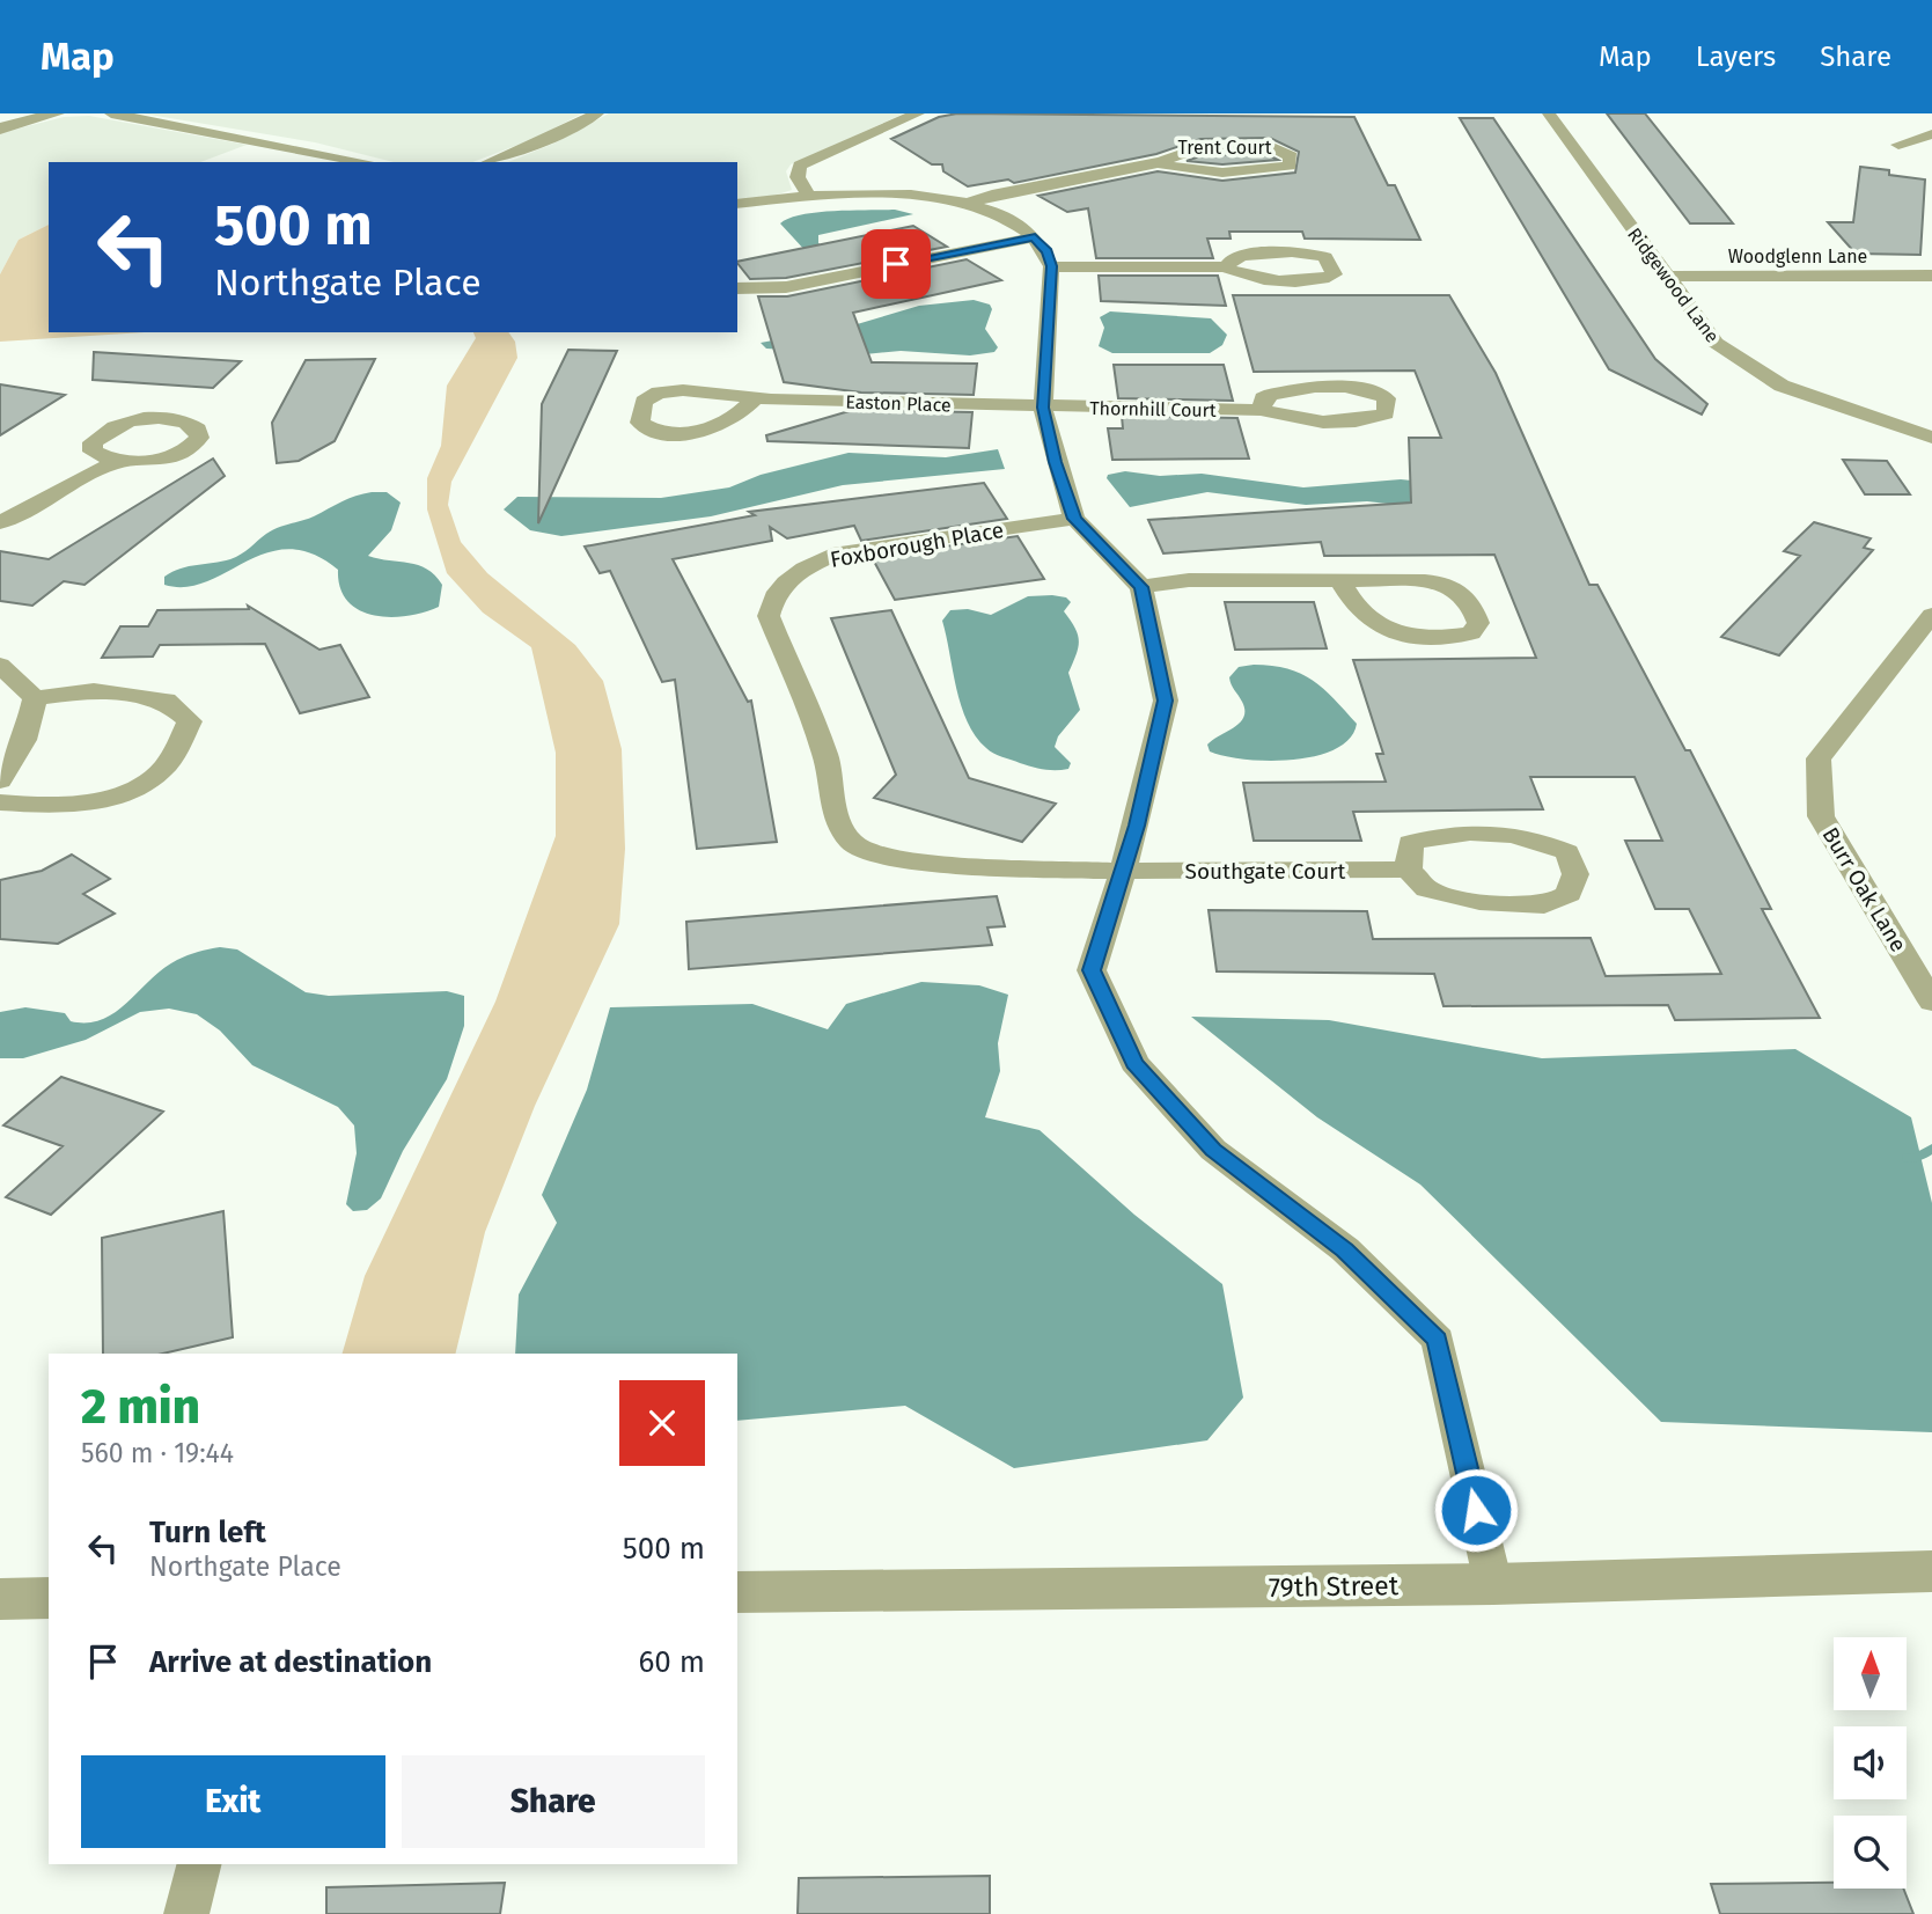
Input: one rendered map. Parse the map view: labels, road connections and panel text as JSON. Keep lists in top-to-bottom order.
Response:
{
  "streets": {
    "street": [
      "Trent Court",
      "Woodglenn Lane",
      "Ridgewood Lane",
      "Easton Place",
      "Thornhill Court",
      "Foxborough Place",
      "Southgate Court",
      "Burr Oak Lane",
      "79th Street"
    ]
  },
  "crossings": [
    ["Woodglenn Lane", "Ridgewood Lane"],
    ["Easton Place", "Thornhill Court"],
    ["Foxborough Place", "Southgate Court"]
  ],
  "north": "top",
  "page": {
    "header": "Map",
    "nav": ["Map", "Layers", "Share"],
    "turn": ["500 m", "Northgate Place"],
    "heading": ["2 min", "560 m · 19:44"],
    "list": [
      {
        "name": "Turn left",
        "note": "Northgate Place",
        "value": "500 m"
      },
      {
        "name": "Arrive at destination",
        "value": "60 m"
      }
    ],
    "buttons": ["Exit", "Share"]
  }
}
